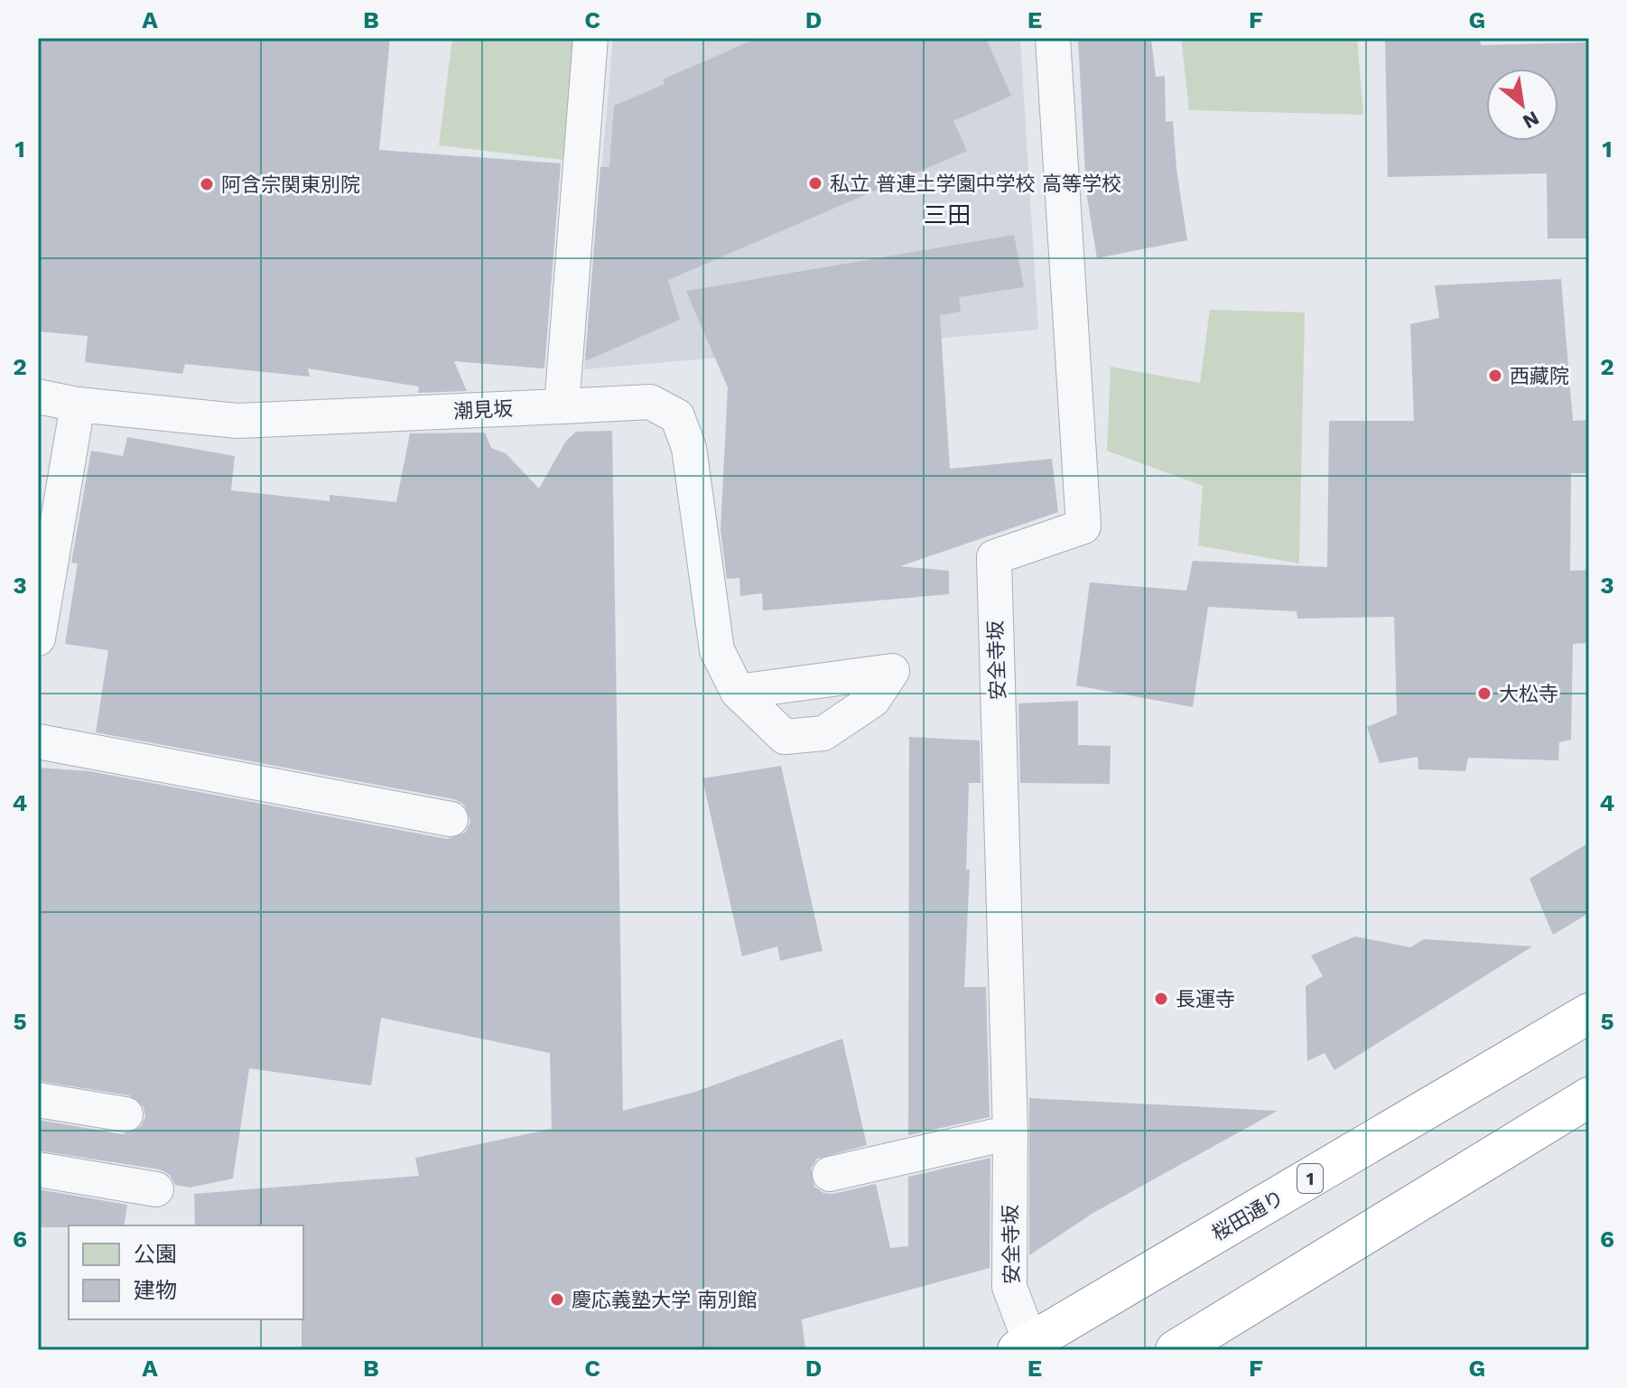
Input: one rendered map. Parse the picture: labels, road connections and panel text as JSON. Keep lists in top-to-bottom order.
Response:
{
  "streets": {
    "highway": ["1", "桜田通り"],
    "lane": ["潮見坂", "安全寺坂"]
  },
  "crossings": [
    ["安全寺坂", "桜田通り"]
  ],
  "districts": ["三田"],
  "places": [
    "私立 普連土学園中学校 高等学校",
    "阿含宗関東別院",
    "西藏院",
    "大松寺",
    "長運寺",
    "慶応義塾大学 南別館"
  ],
  "legend": ["公園", "建物"],
  "north": "bottom right",
  "grid": {
    "columns": [
      "A",
      "B",
      "C",
      "D",
      "E",
      "F",
      "G"
    ],
    "rows": [
      "1",
      "2",
      "3",
      "4",
      "5",
      "6"
    ]
  }
}
